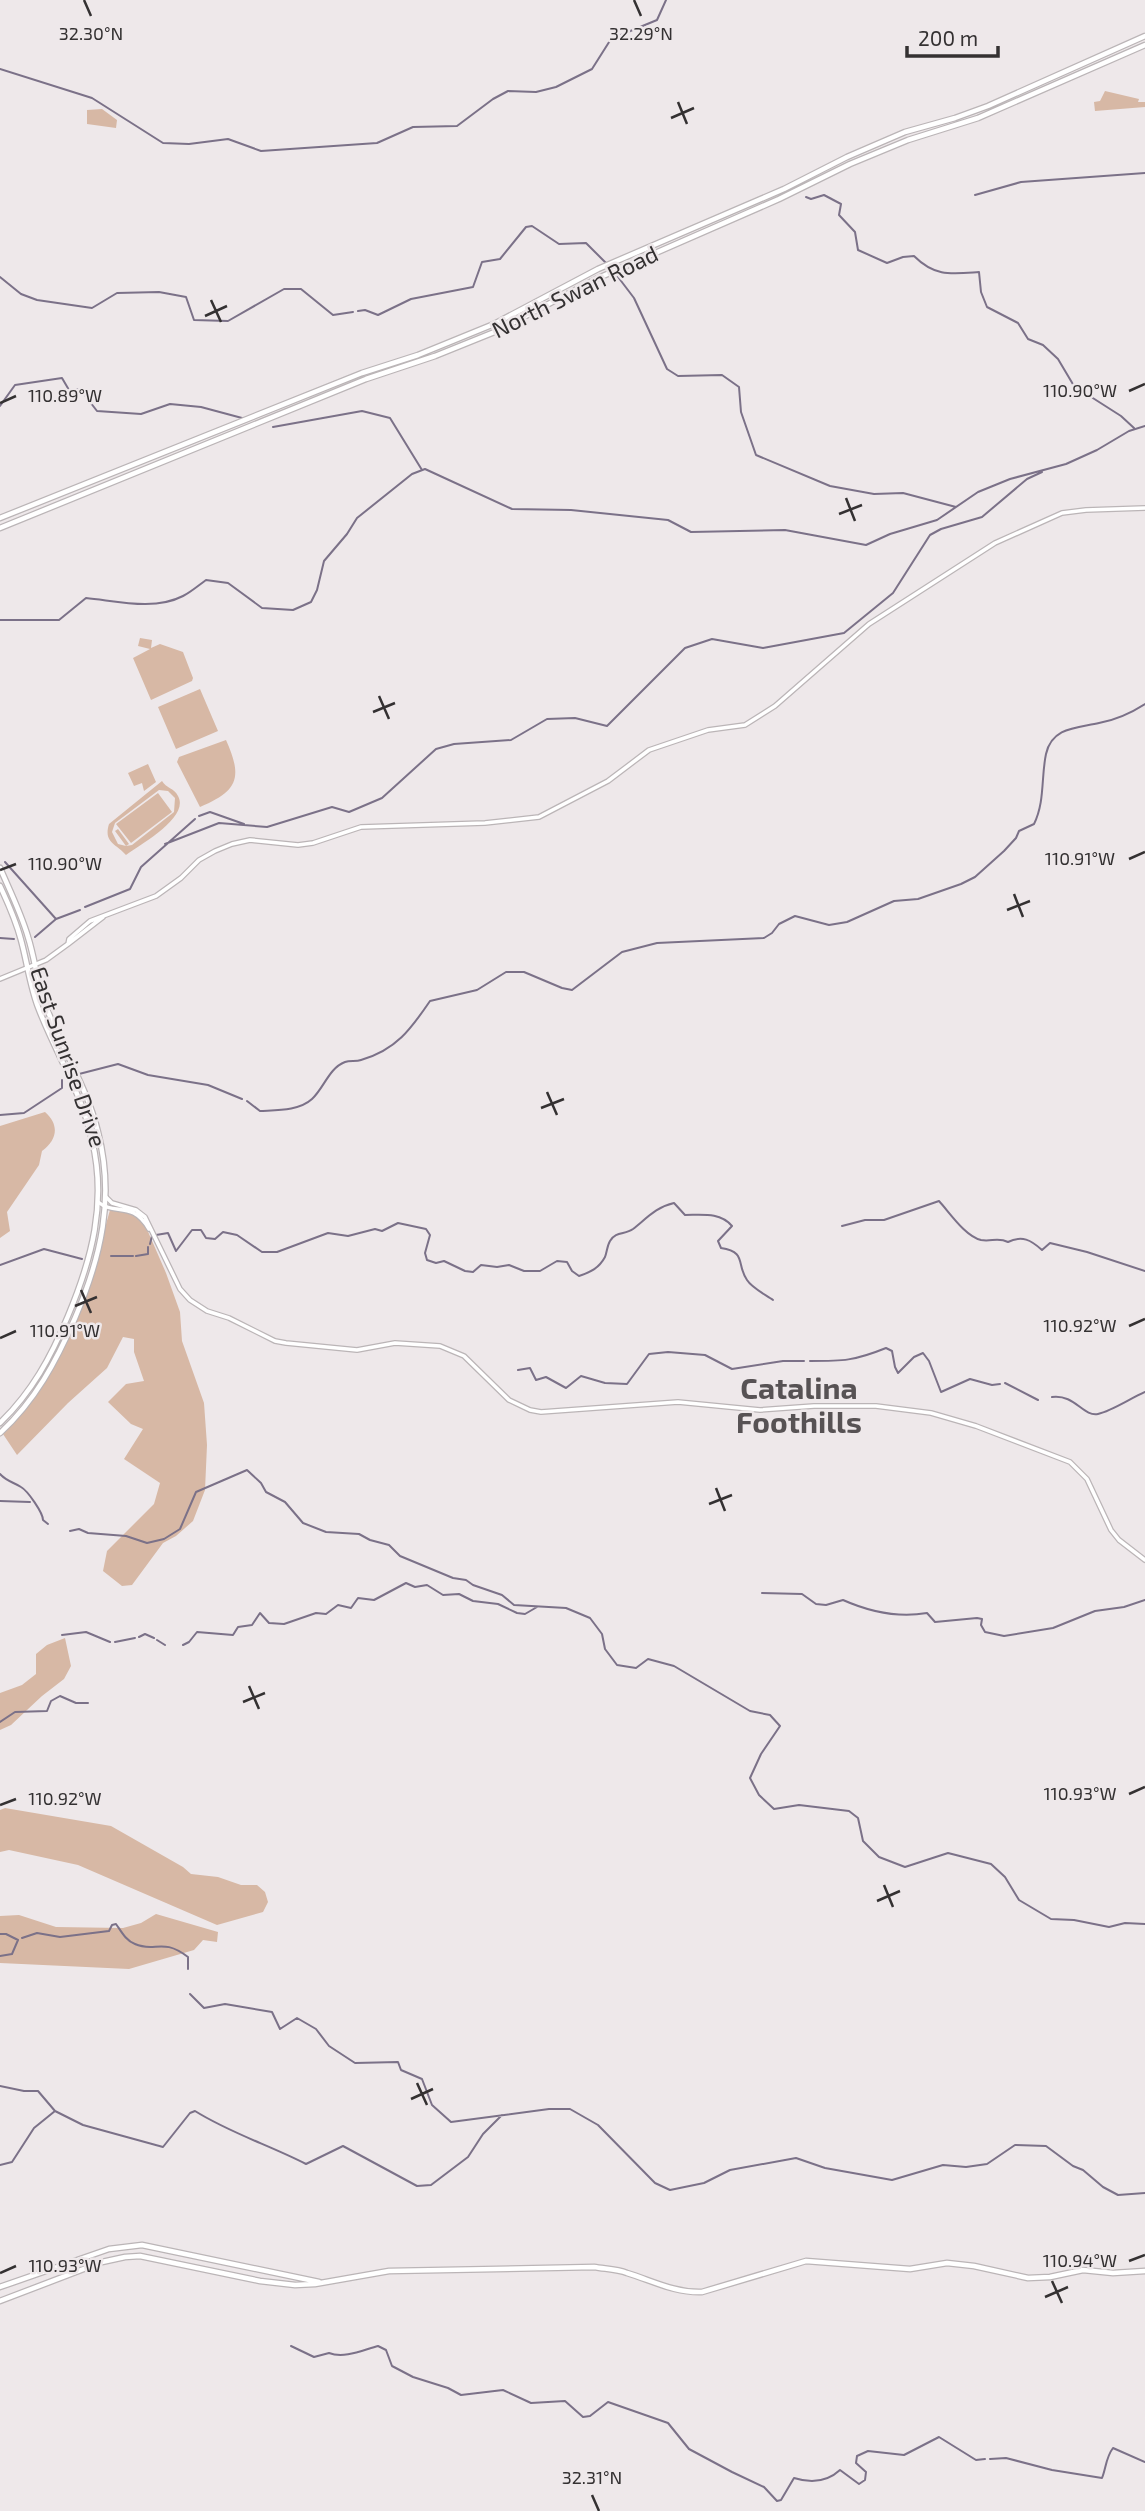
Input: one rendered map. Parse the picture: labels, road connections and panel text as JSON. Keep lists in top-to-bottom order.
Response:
{
  "streets": {
    "main road": ["North Swan Road", "East Sunrise Drive"]
  },
  "districts": ["Catalina Foothills"],
  "scale_bar": "200 m",
  "coordinates": [
    "32.30°N",
    "32.29°N",
    "110.90°W",
    "110.89°W",
    "110.91°W",
    "110.92°W",
    "110.93°W",
    "110.94°W",
    "32.31°N"
  ]
}
